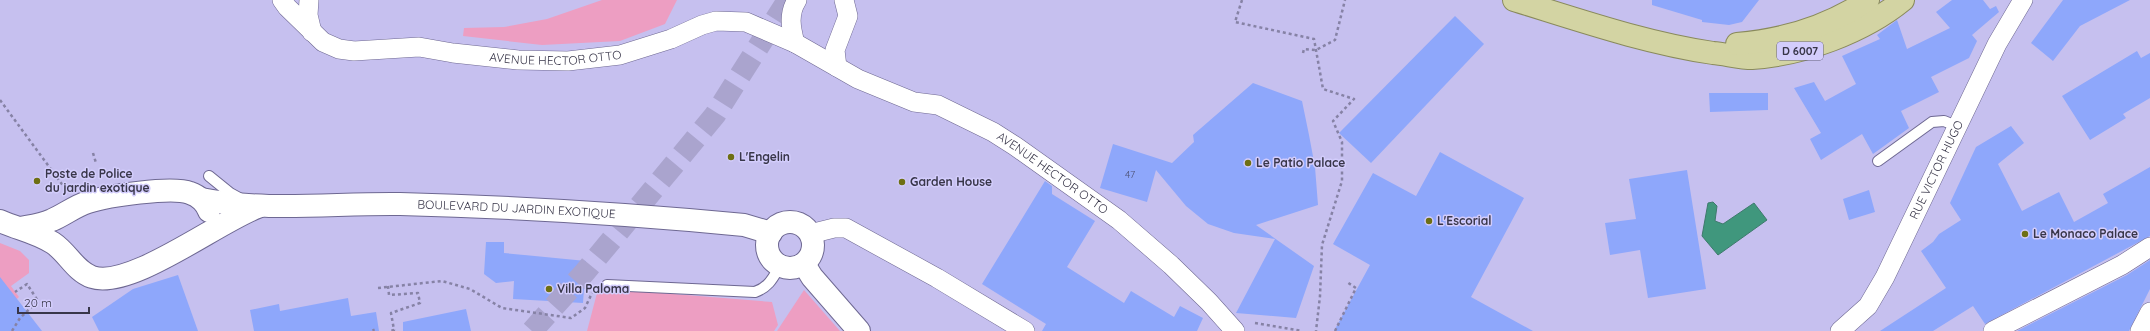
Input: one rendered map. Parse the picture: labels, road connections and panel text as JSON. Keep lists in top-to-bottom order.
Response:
{
  "streets": {
    "main road": ["D 6007", "BOULEVARD DU JARDIN EXOTIQUE"],
    "street": ["AVENUE HECTOR OTTO", "RUE VICTOR HUGO"]
  },
  "places": [
    "L'Engelin",
    "Le Patio Palace",
    "Poste de Police du jardin exotique",
    "Garden House",
    "L'Escorial",
    "Le Monaco Palace",
    "Villa Paloma"
  ],
  "house_numbers": ["47"],
  "scale_bar": "20 m"
}
